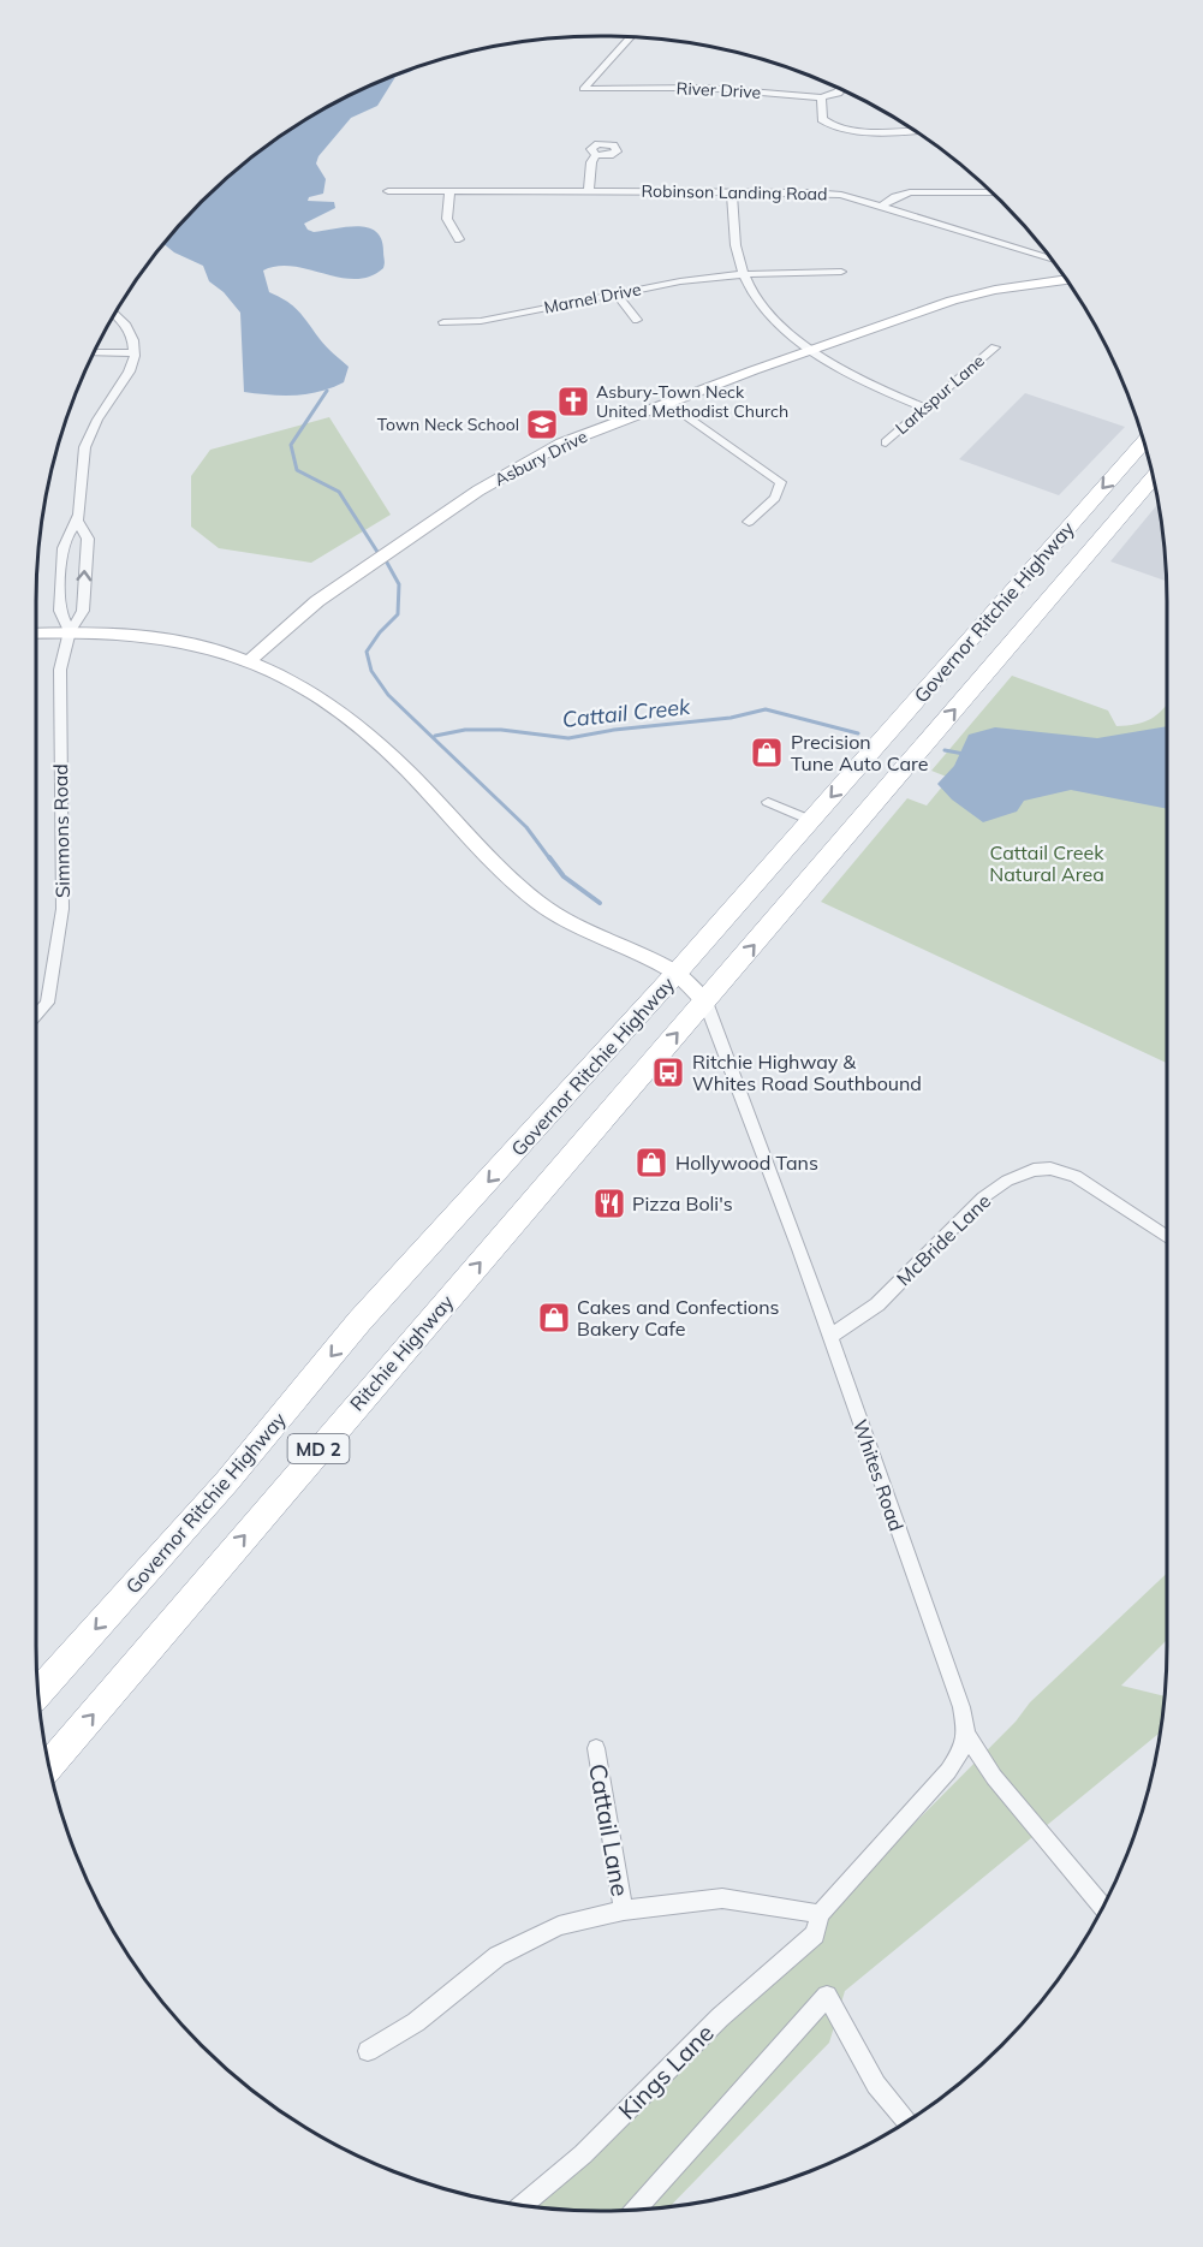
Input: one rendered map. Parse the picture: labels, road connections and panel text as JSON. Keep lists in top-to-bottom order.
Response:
{
  "streets": {
    "highway": ["Governor Ritchie Highway", "Ritchie Highway", "MD 2"],
    "street": [
      "River Drive",
      "Robinson Landing Road",
      "Marnel Drive",
      "Larkspur Lane",
      "Asbury Drive",
      "Simmons Road",
      "McBride Lane",
      "Whites Road",
      "Cattail Lane",
      "Kings Lane"
    ]
  },
  "crossings": [
    ["Governor Ritchie Highway", "Ritchie Highway"],
    ["Governor Ritchie Highway", "Whites Road"],
    ["McBride Lane", "Whites Road"],
    ["Ritchie Highway", "Whites Road"],
    ["Whites Road", "Kings Lane"]
  ],
  "one_way": ["Ritchie Highway"],
  "water": ["Cattail Creek"],
  "parks": ["Cattail Creek Natural Area"],
  "places": {
    "church": ["Asbury-Town Neck United Methodist Church"],
    "school or university": ["Town Neck School"],
    "shop": ["Precision Tune Auto Care", "Hollywood Tans", "Cakes and Confections Bakery Cafe"],
    "bus stop": ["Ritchie Highway & Whites Road Southbound"],
    "restaurant": ["Pizza Boli's"]
  }
}
